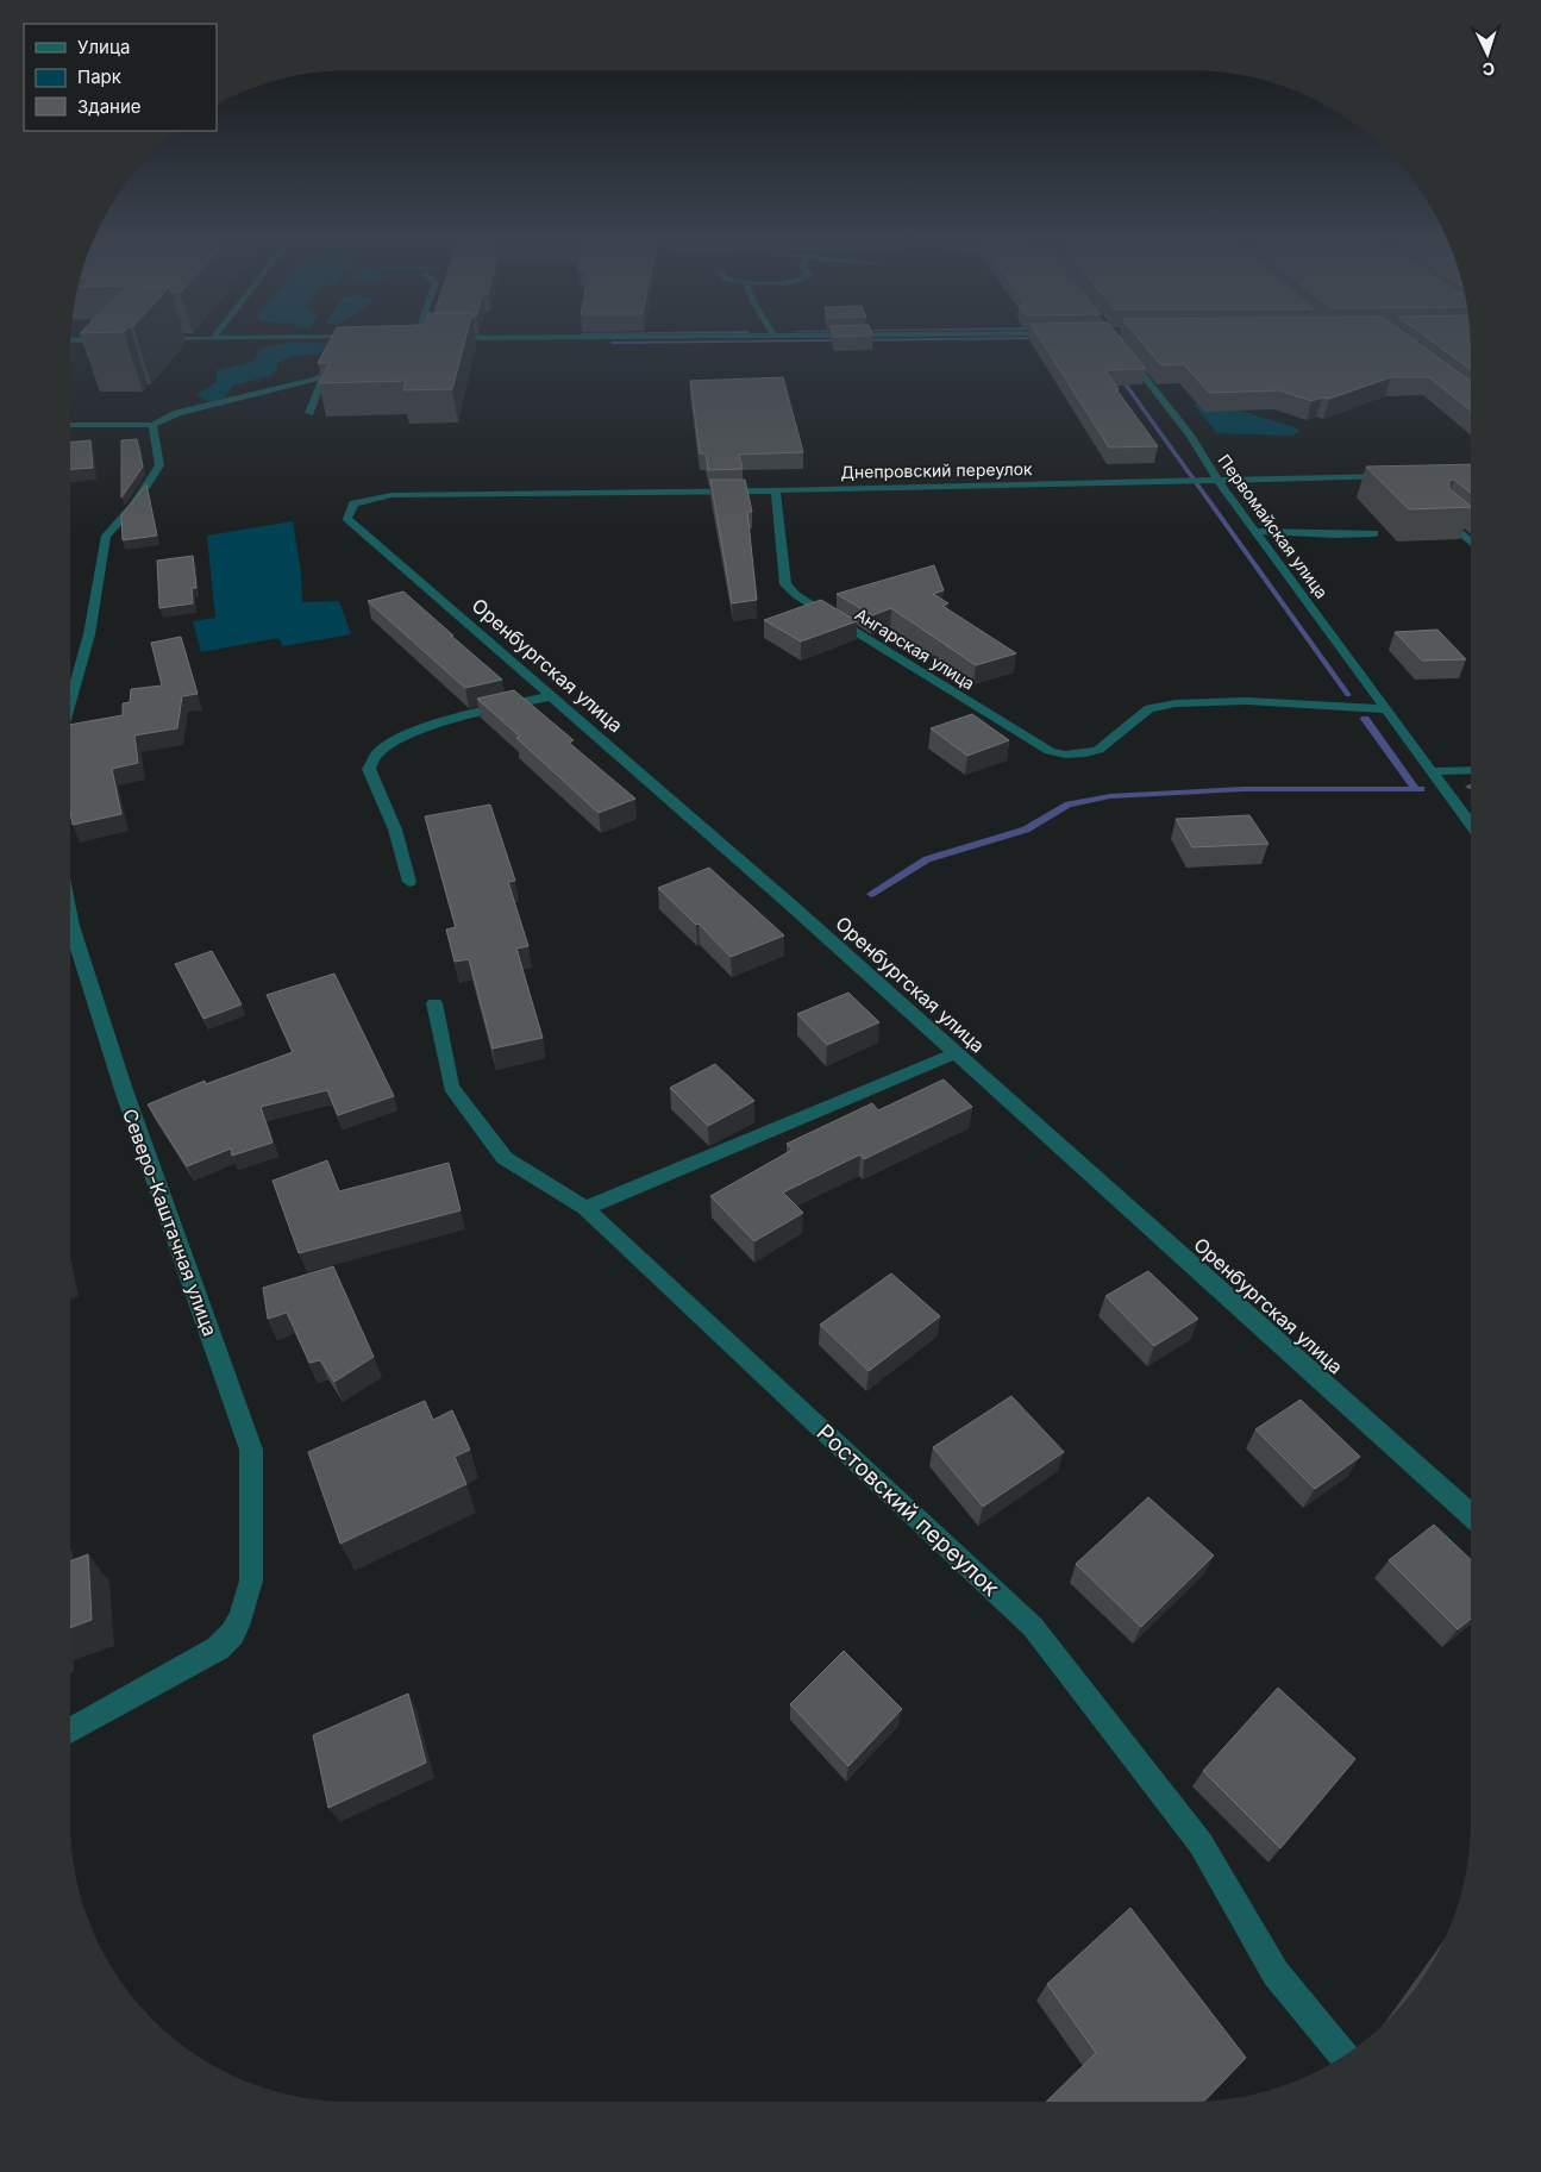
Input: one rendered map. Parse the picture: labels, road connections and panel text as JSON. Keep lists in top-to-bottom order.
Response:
{
  "streets": {
    "street": [
      "Днепровский переулок",
      "Первомайская улица",
      "Ангарская улица",
      "Оренбургская улица",
      "Северо-Каштачная улица",
      "Ростовский переулок"
    ]
  },
  "crossings": [
    ["Днепровский переулок", "Первомайская улица"],
    ["Днепровский переулок", "Ангарская улица"],
    ["Днепровский переулок", "Оренбургская улица"],
    ["Первомайская улица", "Ангарская улица"]
  ],
  "legend": ["Улица", "Парк", "Здание"],
  "north": "bottom"
}
